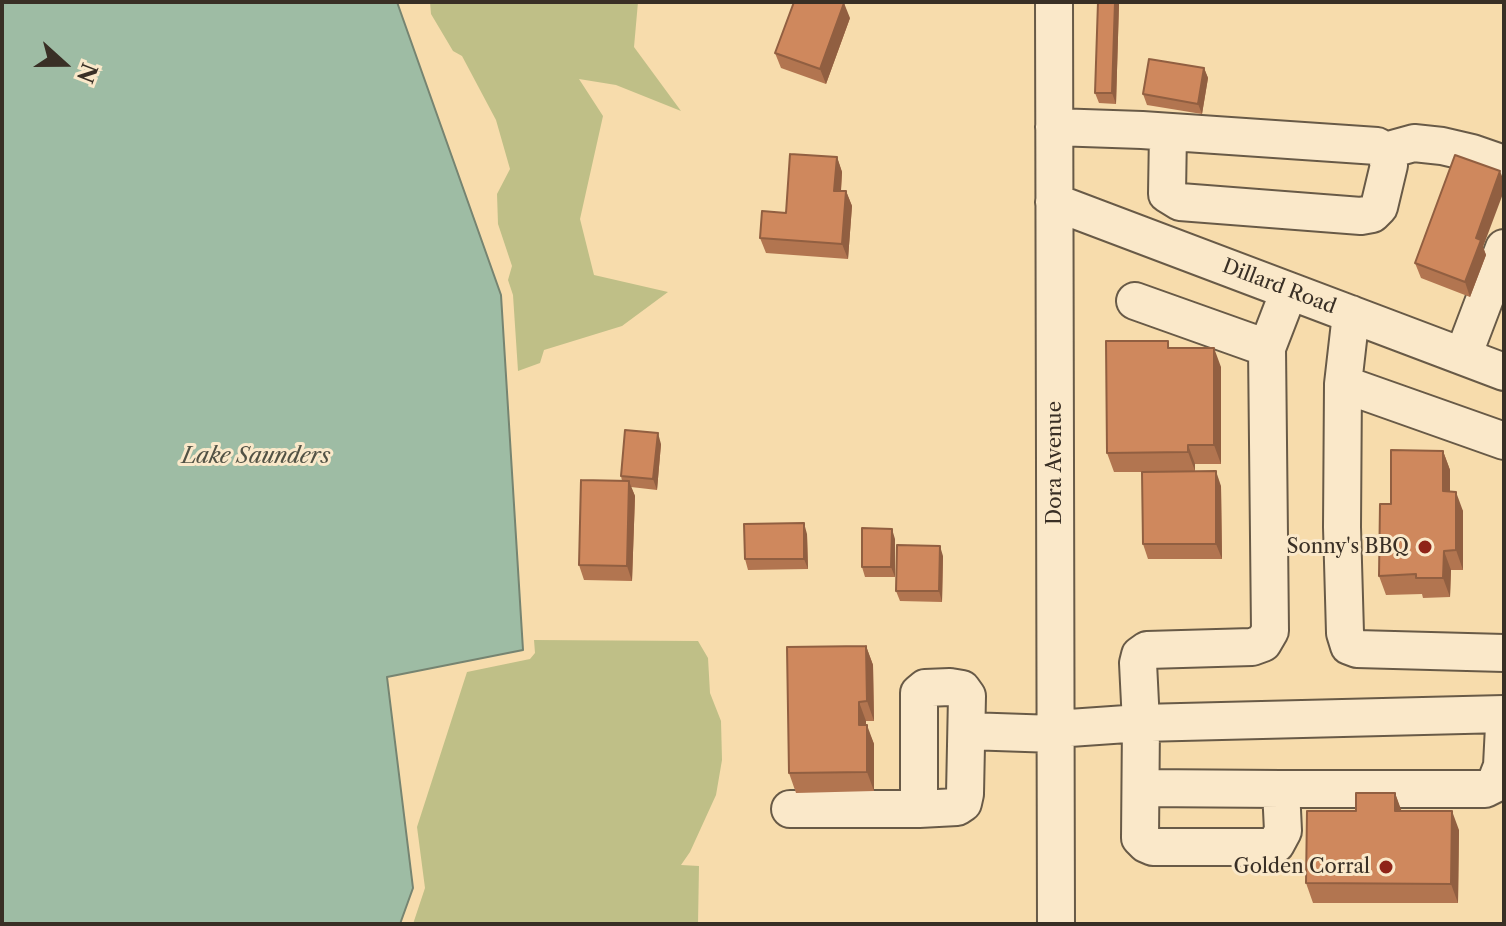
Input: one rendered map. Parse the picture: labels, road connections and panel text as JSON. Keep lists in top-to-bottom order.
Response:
{
  "streets": {
    "street": ["Dillard Road", "Dora Avenue"]
  },
  "crossings": [
    ["Dillard Road", "Dora Avenue"]
  ],
  "water": ["Lake Saunders"],
  "places": ["Sonny's BBQ", "Golden Corral"],
  "north": "right"
}
